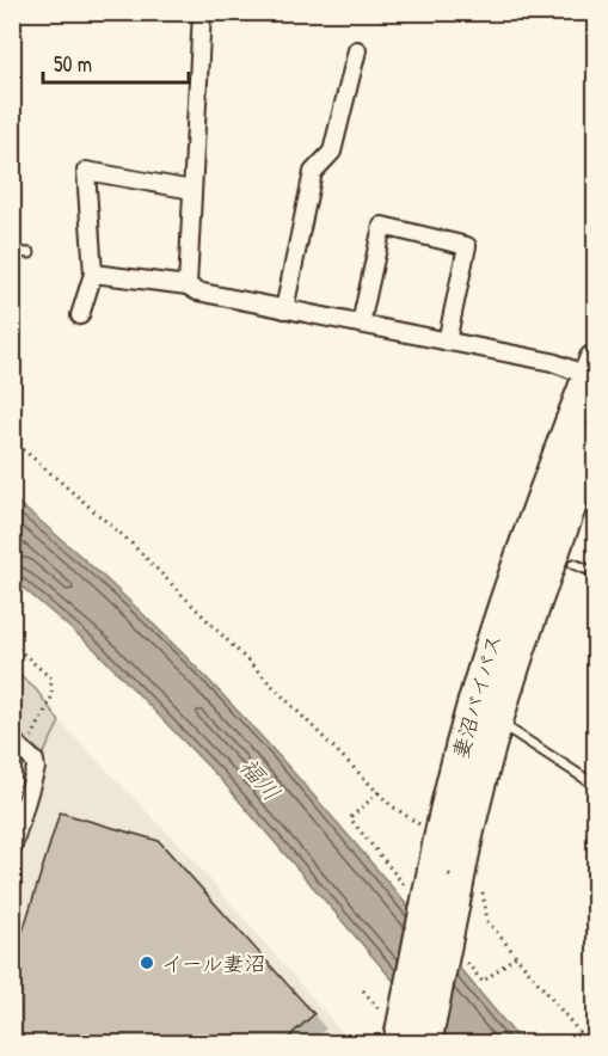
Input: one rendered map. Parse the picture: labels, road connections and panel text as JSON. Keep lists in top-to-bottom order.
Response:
{
  "streets": {
    "highway": ["妻沼バイパス"]
  },
  "water": ["福川"],
  "places": ["イール妻沼"],
  "scale_bar": "50 m"
}
